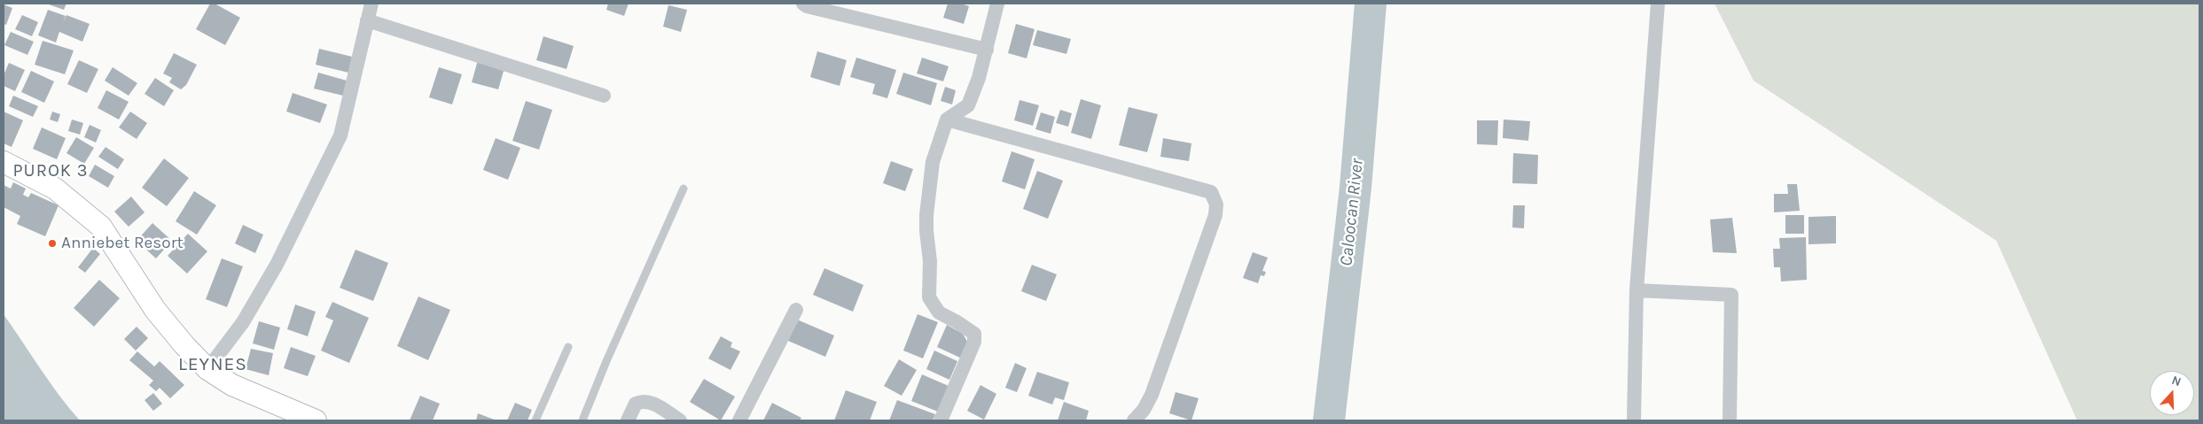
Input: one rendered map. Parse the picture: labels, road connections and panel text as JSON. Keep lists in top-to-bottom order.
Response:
{
  "districts": ["PUROK 3", "LEYNES"],
  "water": ["Caloocan River"],
  "places": ["Anniebet Resort"],
  "north": "top"
}
